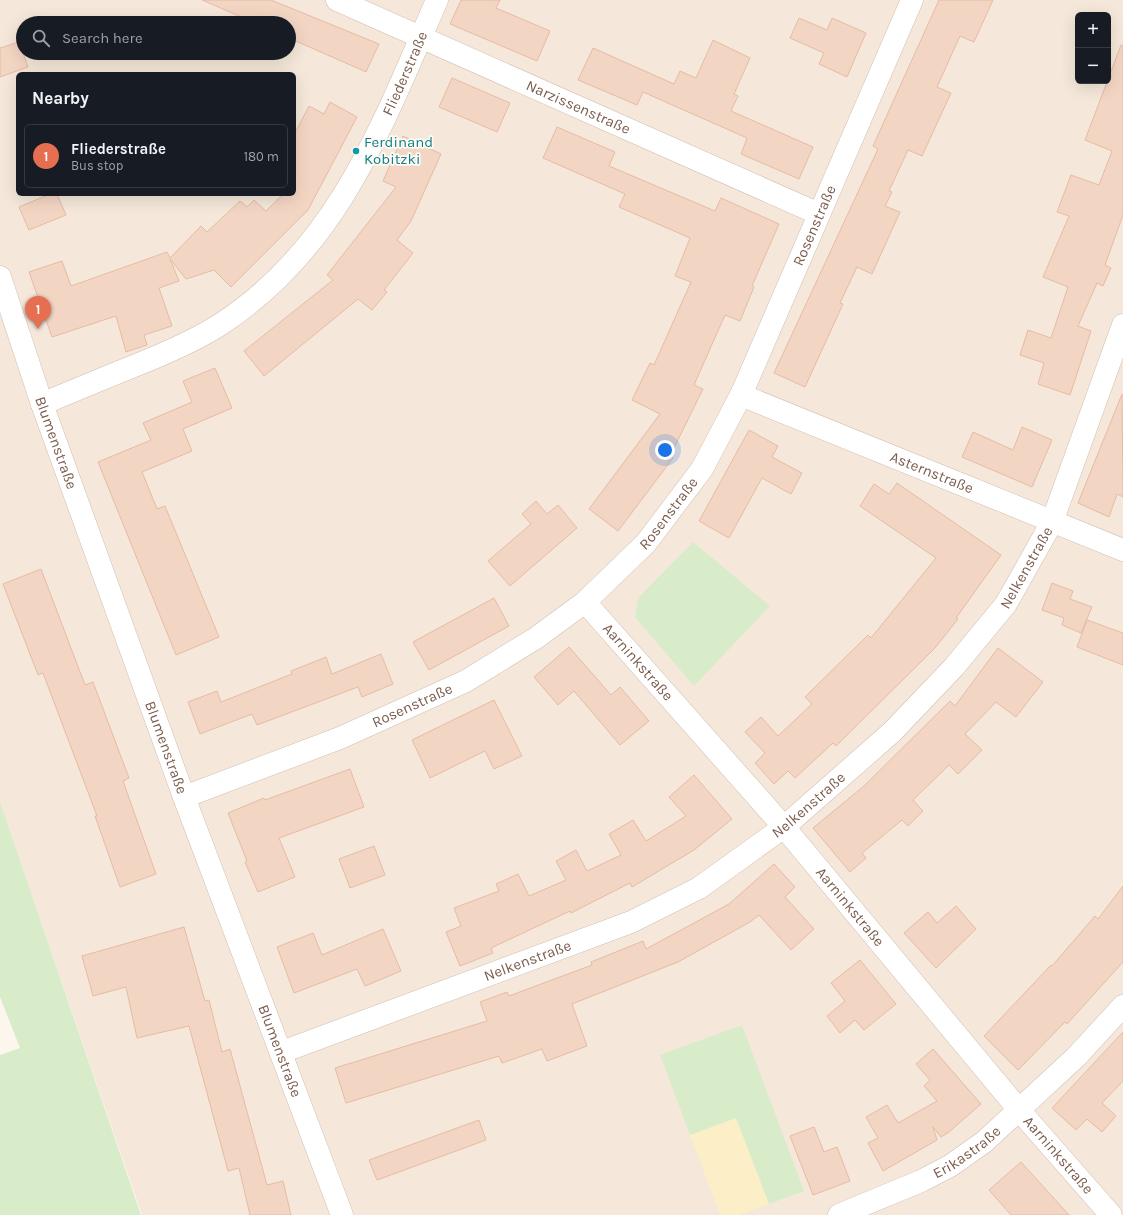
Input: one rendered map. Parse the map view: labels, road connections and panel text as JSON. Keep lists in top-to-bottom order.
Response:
{
  "streets": {
    "street": [
      "Fliederstraße",
      "Narzissenstraße",
      "Rosenstraße",
      "Blumenstraße",
      "Asternstraße",
      "Nelkenstraße",
      "Aarninkstraße",
      "Erikastraße"
    ]
  },
  "crossings": [
    ["Fliederstraße", "Narzissenstraße"],
    ["Fliederstraße", "Blumenstraße"],
    ["Narzissenstraße", "Rosenstraße"],
    ["Rosenstraße", "Blumenstraße"],
    ["Rosenstraße", "Asternstraße"],
    ["Rosenstraße", "Aarninkstraße"],
    ["Blumenstraße", "Nelkenstraße"],
    ["Asternstraße", "Nelkenstraße"],
    ["Nelkenstraße", "Aarninkstraße"],
    ["Aarninkstraße", "Erikastraße"]
  ],
  "places": ["Ferdinand Kobitzki"],
  "page": {
    "map_buttons": ["+", "−"],
    "search": "Search here",
    "heading": "Nearby",
    "list": [
      {
        "mark": "1",
        "name": "Fliederstraße",
        "note": "Bus stop",
        "value": "180 m"
      }
    ],
    "pins": "1"
  }
}
